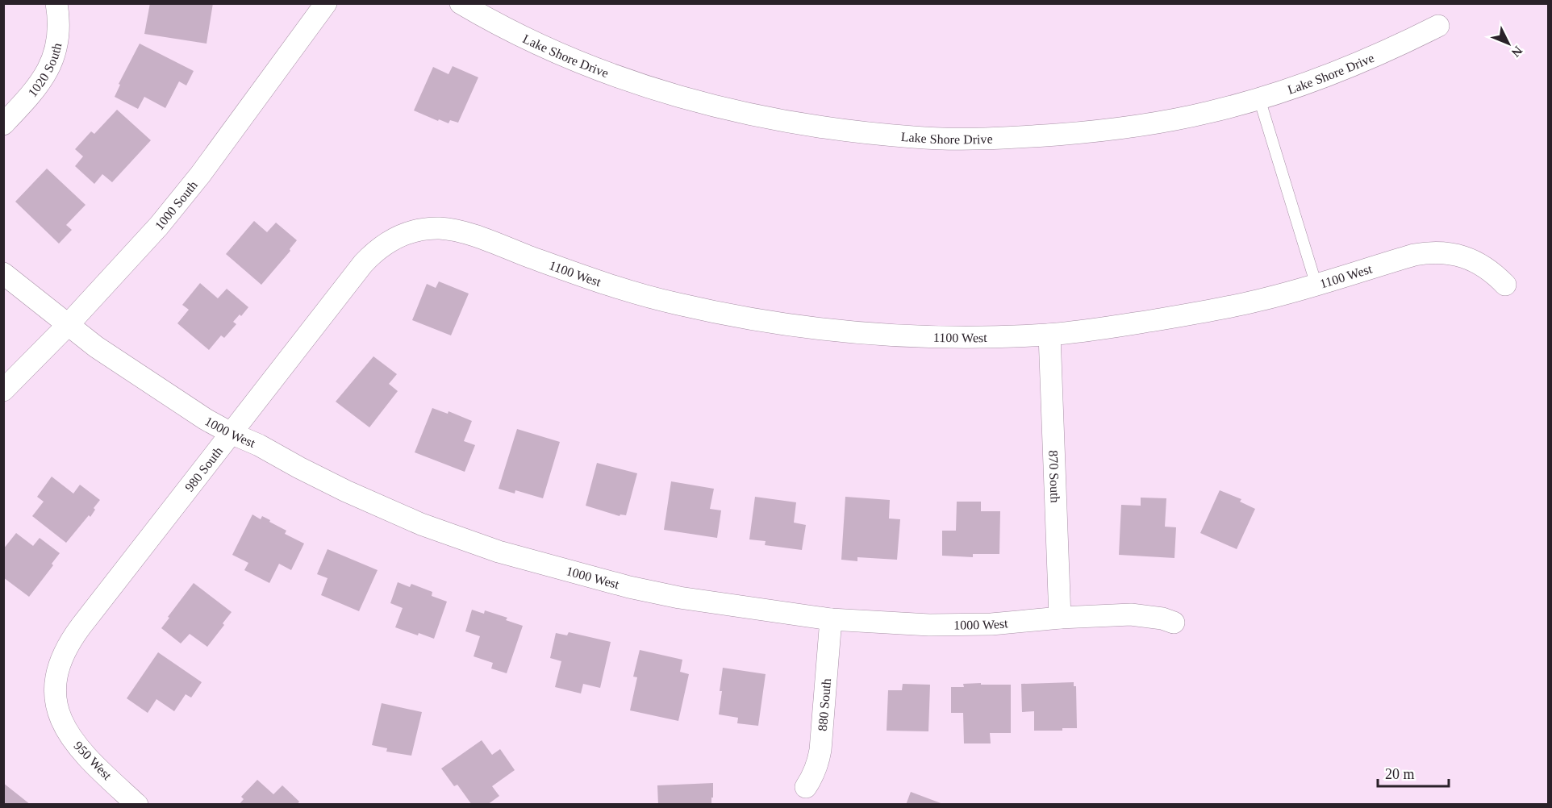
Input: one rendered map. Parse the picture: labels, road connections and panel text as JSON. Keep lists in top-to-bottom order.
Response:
{
  "streets": {
    "street": [
      "Lake Shore Drive",
      "1020 South",
      "1000 South",
      "1100 West",
      "1000 West",
      "980 South",
      "870 South",
      "880 South",
      "950 West"
    ]
  },
  "crossings": [
    ["1000 South", "1000 West"],
    ["1100 West", "980 South"],
    ["1100 West", "870 South"],
    ["1000 West", "980 South"],
    ["1000 West", "870 South"],
    ["1000 West", "880 South"],
    ["980 South", "950 West"]
  ],
  "scale_bar": "20 m",
  "north": "bottom right"
}
